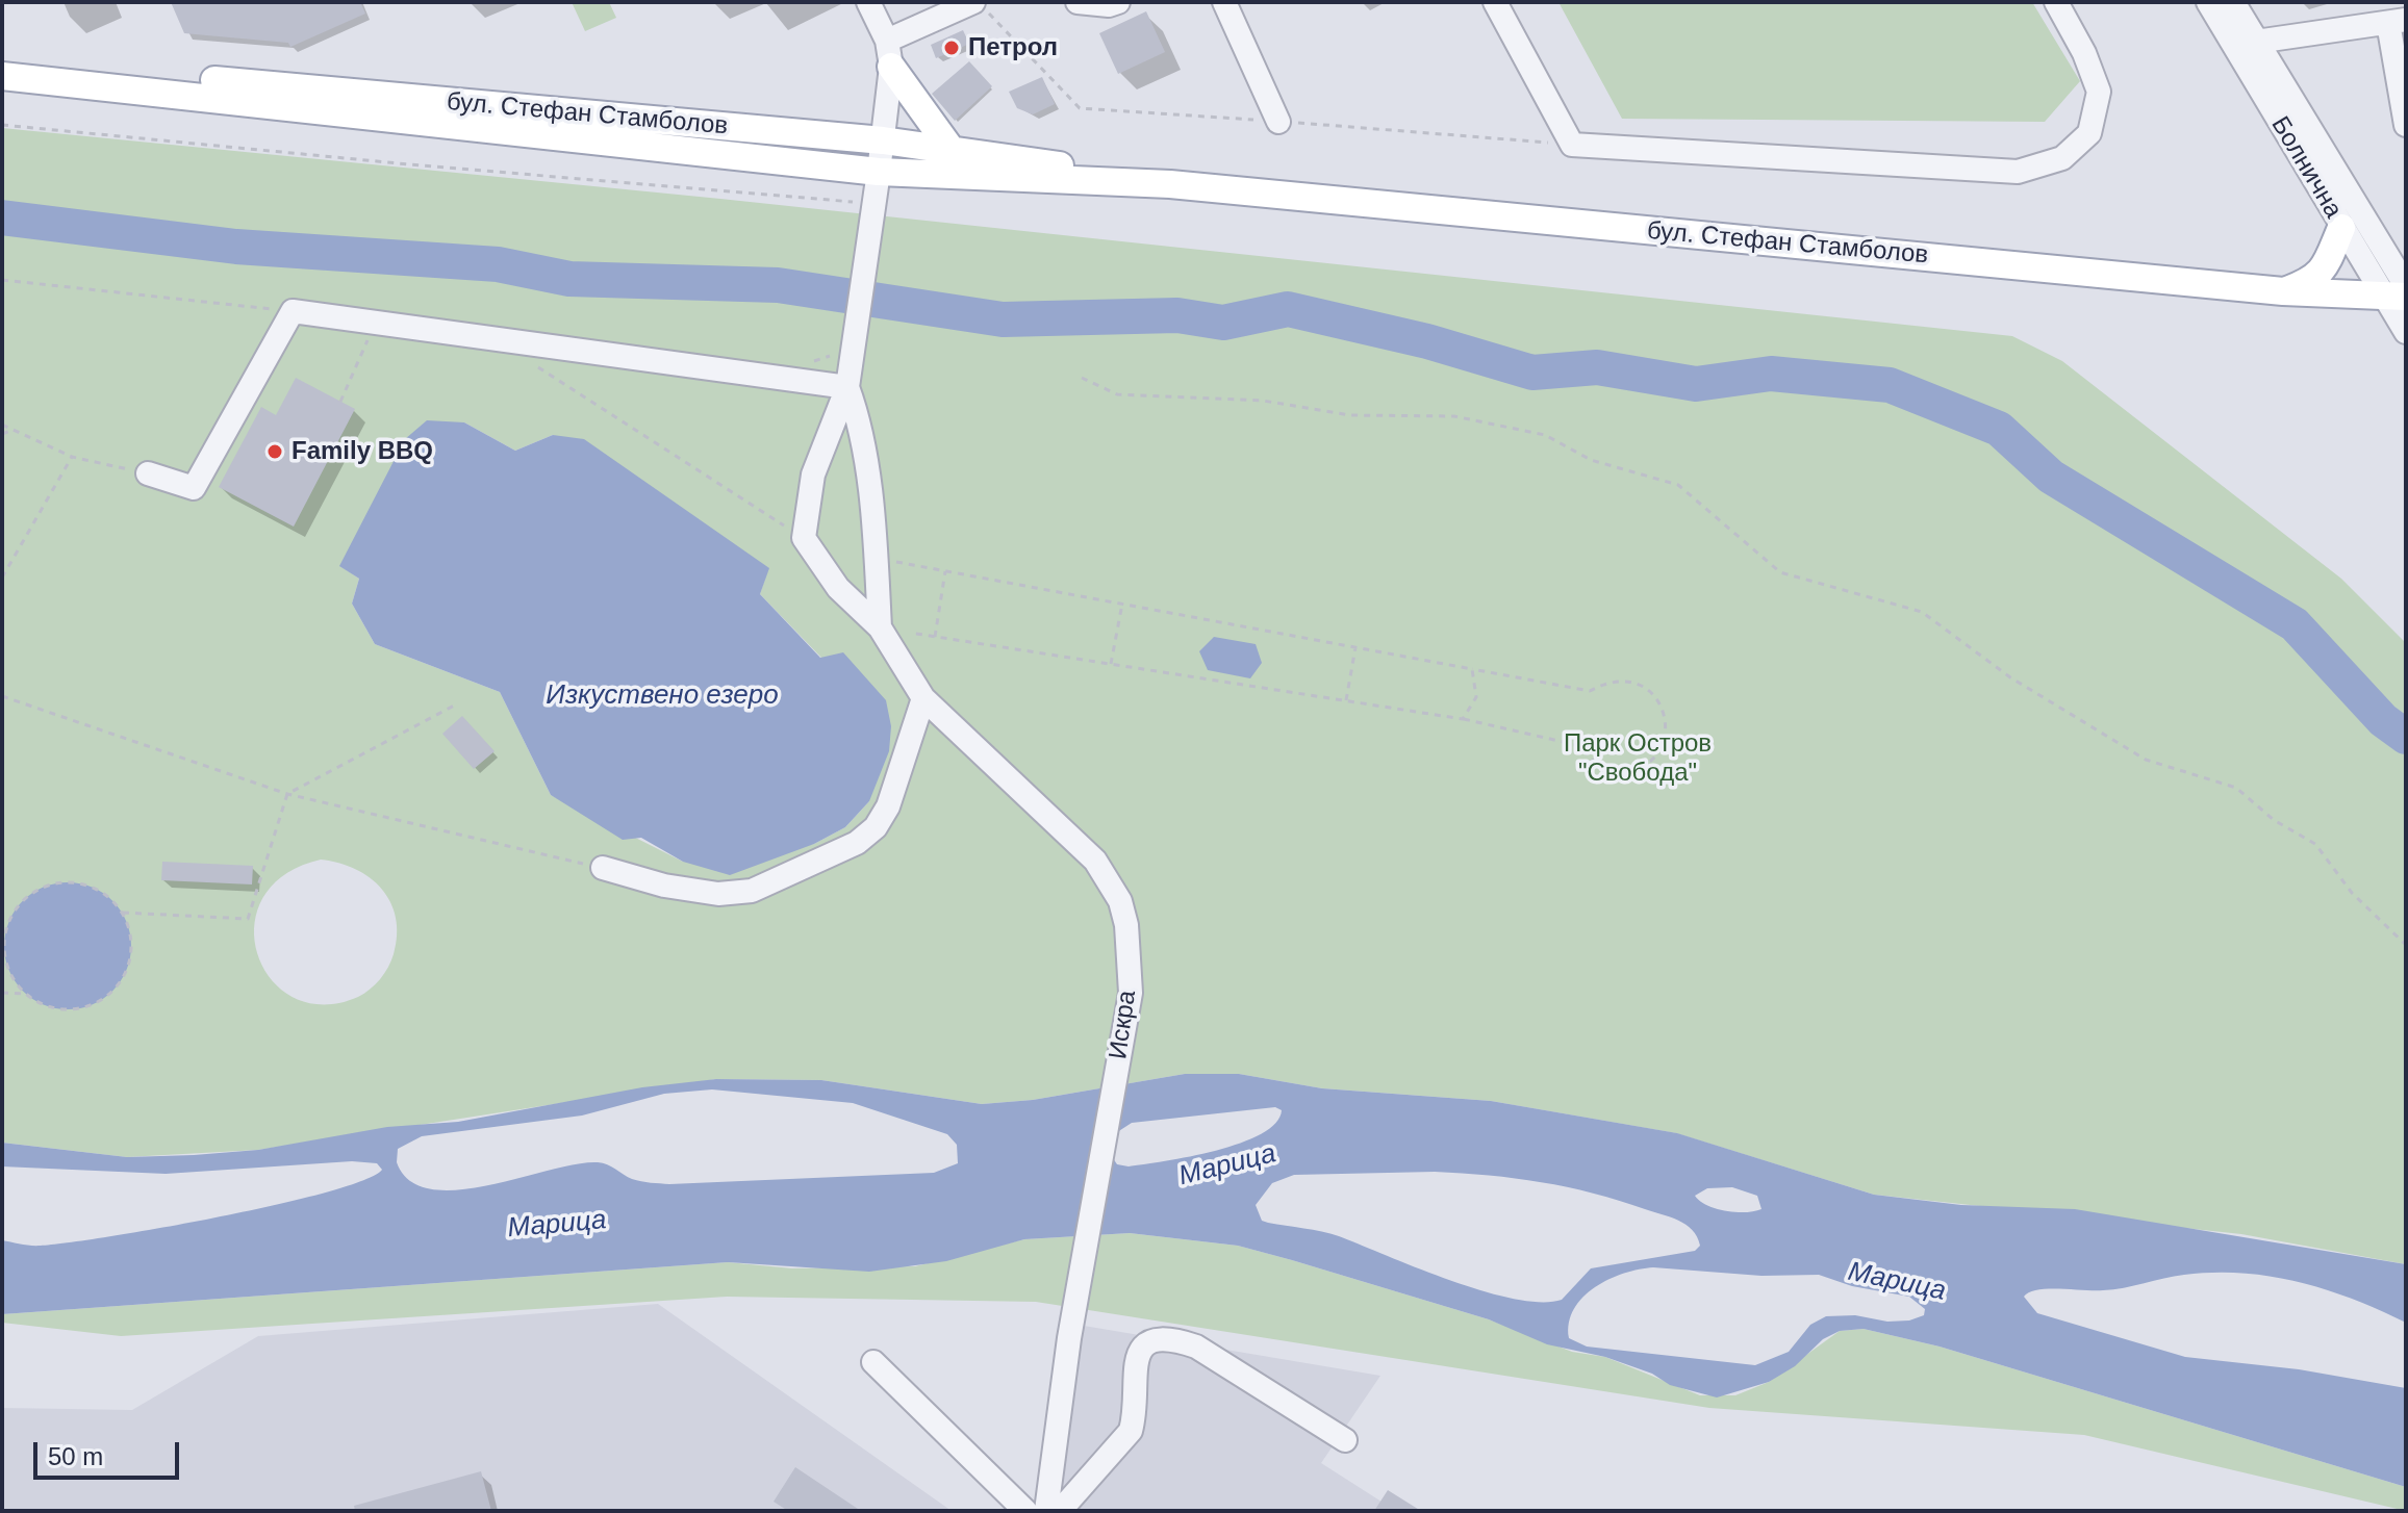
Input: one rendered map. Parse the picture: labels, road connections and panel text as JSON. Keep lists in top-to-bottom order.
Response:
{
  "streets": {
    "main road": ["бул. Стефан Стамболов"],
    "street": ["Болнична", "Искра"]
  },
  "crossings": [
    ["бул. Стефан Стамболов", "Болнична"]
  ],
  "water": ["Изкуствено езеро", "Марица"],
  "parks": ["Парк Остров \"Свобода\""],
  "places": ["Петрол", "Family BBQ"],
  "scale_bar": "50 m"
}
